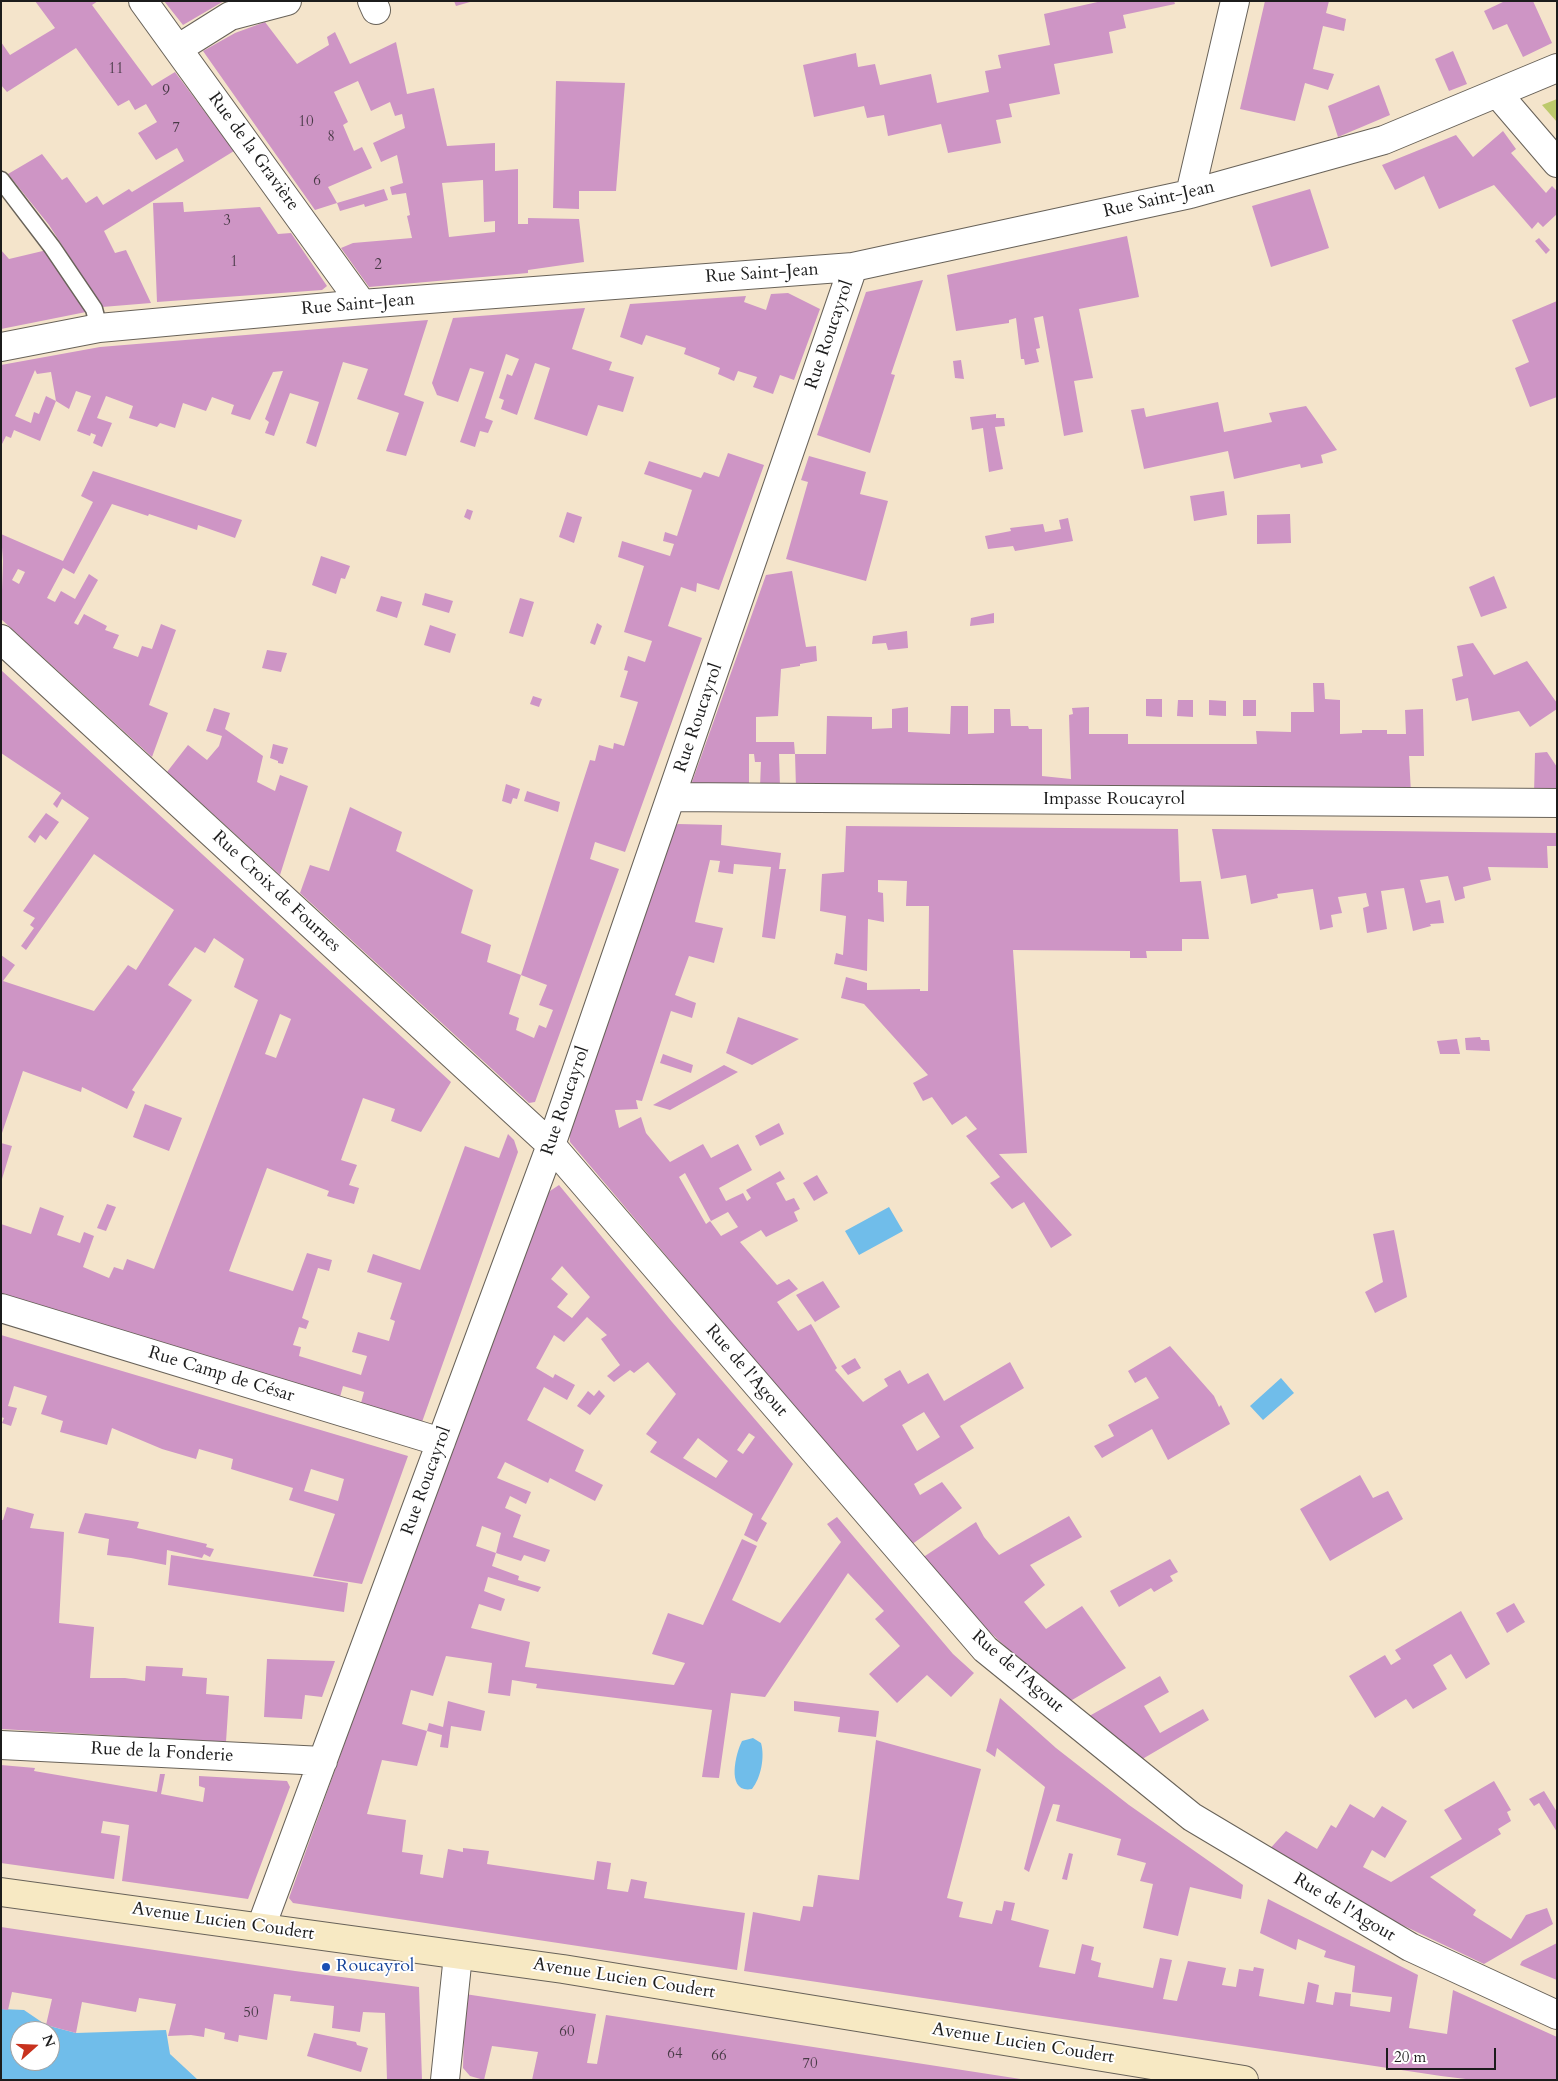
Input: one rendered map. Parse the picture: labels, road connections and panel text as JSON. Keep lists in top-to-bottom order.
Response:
{
  "streets": {
    "main road": ["Avenue Lucien Coudert"],
    "street": [
      "Rue de la Gravière",
      "Rue Saint-Jean",
      "Rue Roucayrol",
      "Impasse Roucayrol",
      "Rue Croix de Fournes",
      "Rue de l'Agout",
      "Rue Camp de César",
      "Rue de la Fonderie"
    ]
  },
  "crossings": [
    ["Rue de la Gravière", "Rue Saint-Jean"],
    ["Rue Saint-Jean", "Rue Roucayrol"],
    ["Rue Roucayrol", "Impasse Roucayrol"],
    ["Rue Roucayrol", "Rue Croix de Fournes"],
    ["Rue Roucayrol", "Rue de l'Agout"],
    ["Rue Roucayrol", "Rue Camp de César"],
    ["Rue Roucayrol", "Rue de la Fonderie"],
    ["Rue Roucayrol", "Avenue Lucien Coudert"],
    ["Rue Croix de Fournes", "Rue de l'Agout"]
  ],
  "places": ["Roucayrol"],
  "house_numbers": [
    "11",
    "9",
    "10",
    "7",
    "8",
    "6",
    "3",
    "1",
    "2",
    "50",
    "60",
    "64",
    "66",
    "70"
  ],
  "scale_bar": "20 m",
  "north": "right"
}
